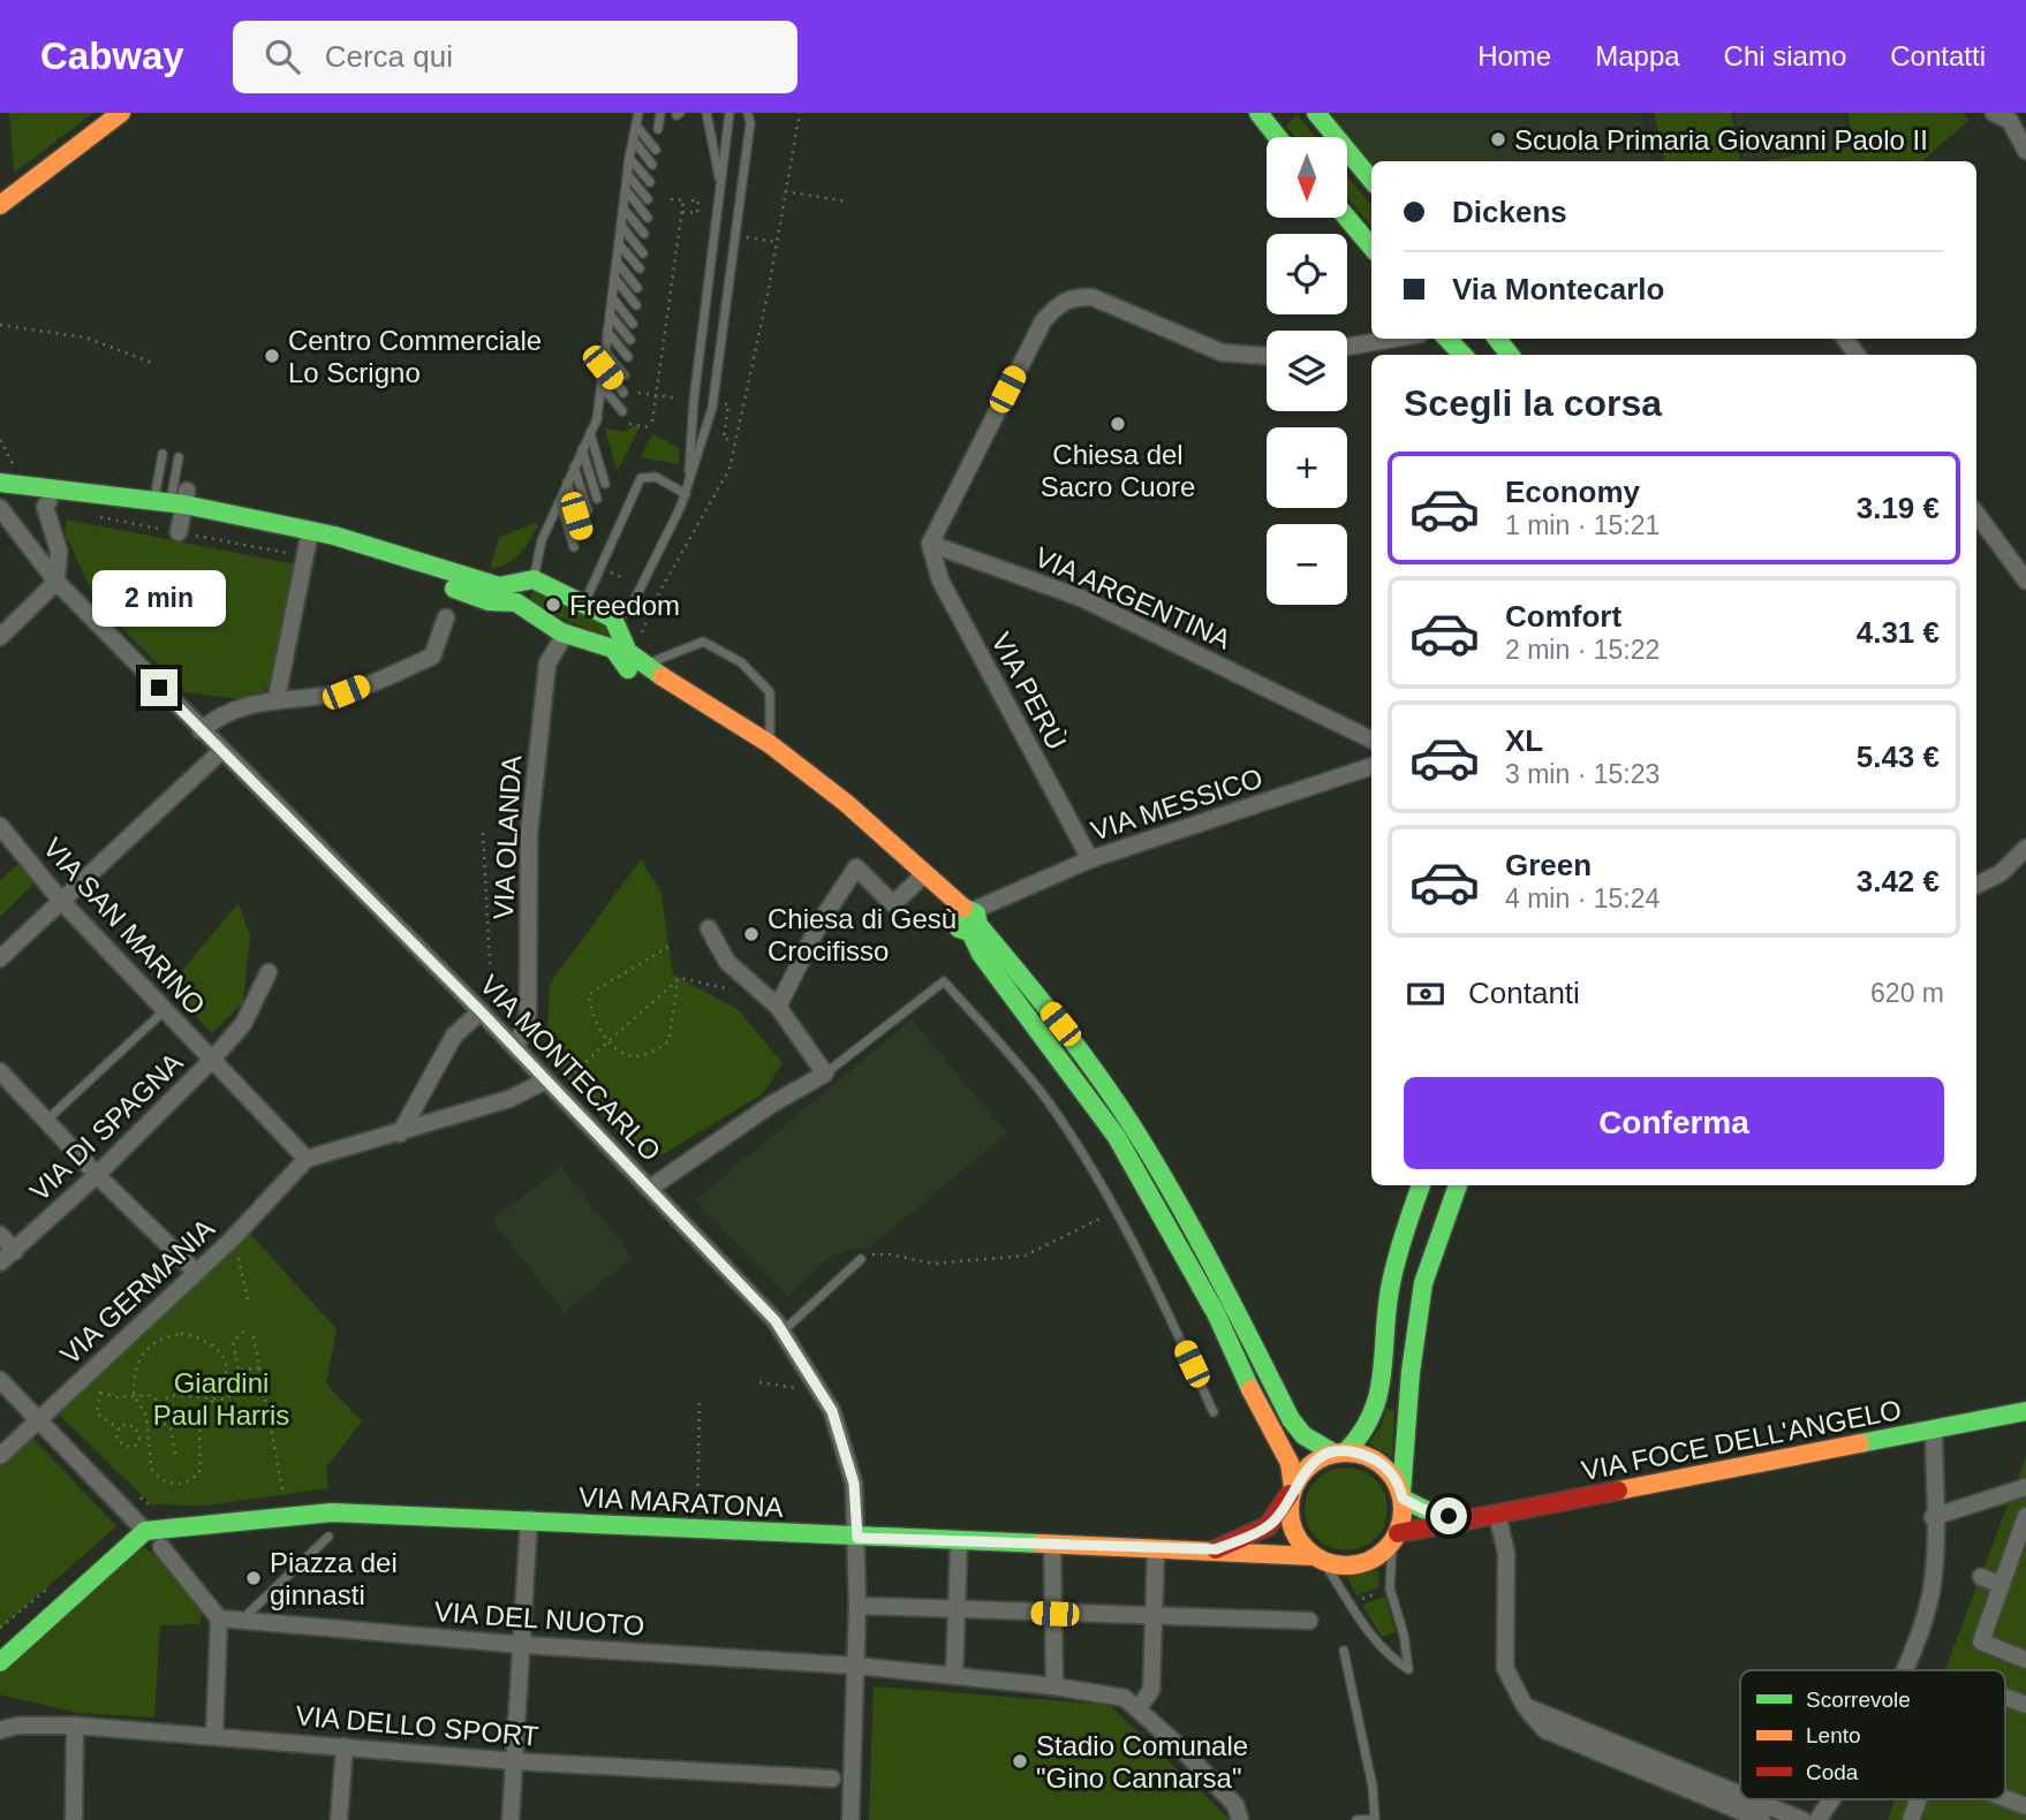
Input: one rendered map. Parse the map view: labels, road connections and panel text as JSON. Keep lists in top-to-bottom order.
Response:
{
  "streets": {
    "main road": ["VIA FOCE DELL'ANGELO", "VIA MARATONA"],
    "street": [
      "VIA ARGENTINA",
      "VIA PERÙ",
      "VIA MESSICO",
      "VIA OLANDA",
      "VIA SAN MARINO",
      "VIA MONTECARLO",
      "VIA DI SPAGNA",
      "VIA GERMANIA",
      "VIA DEL NUOTO",
      "VIA DELLO SPORT"
    ]
  },
  "crossings": [
    ["VIA ARGENTINA", "VIA PERÙ"],
    ["VIA PERÙ", "VIA MESSICO"],
    ["VIA OLANDA", "VIA MONTECARLO"],
    ["VIA SAN MARINO", "VIA DI SPAGNA"],
    ["VIA SAN MARINO", "VIA GERMANIA"],
    ["VIA MONTECARLO", "VIA MARATONA"],
    ["VIA MONTECARLO", "VIA DEL NUOTO"],
    ["VIA FOCE DELL'ANGELO", "VIA MARATONA"]
  ],
  "parks": ["Giardini Paul Harris"],
  "places": [
    "Scuola Primaria Giovanni Paolo II",
    "Centro Commerciale Lo Scrigno",
    "Chiesa del Sacro Cuore",
    "Freedom",
    "Chiesa di Gesù Crocifisso",
    "Piazza dei ginnasti",
    "Stadio Comunale \"Gino Cannarsa\""
  ],
  "legend": ["Scorrevole", "Lento", "Coda"],
  "north": "bottom",
  "page": {
    "header": "Cabway",
    "search": "Cerca qui",
    "nav": [
      "Home",
      "Mappa",
      "Chi siamo",
      "Contatti"
    ],
    "map_buttons": ["+", "−"],
    "banner": ["Dickens", "Via Montecarlo"],
    "heading": "Scegli la corsa",
    "list": [
      {
        "name": "Economy",
        "note": "1 min · 15:21",
        "value": "3.19 €"
      },
      {
        "name": "Comfort",
        "note": "2 min · 15:22",
        "value": "4.31 €"
      },
      {
        "name": "XL",
        "note": "3 min · 15:23",
        "value": "5.43 €"
      },
      {
        "name": "Green",
        "note": "4 min · 15:24",
        "value": "3.42 €"
      }
    ],
    "bubble": "2 min",
    "pay": ["Contanti", "620 m"],
    "buttons": "Conferma"
  }
}
